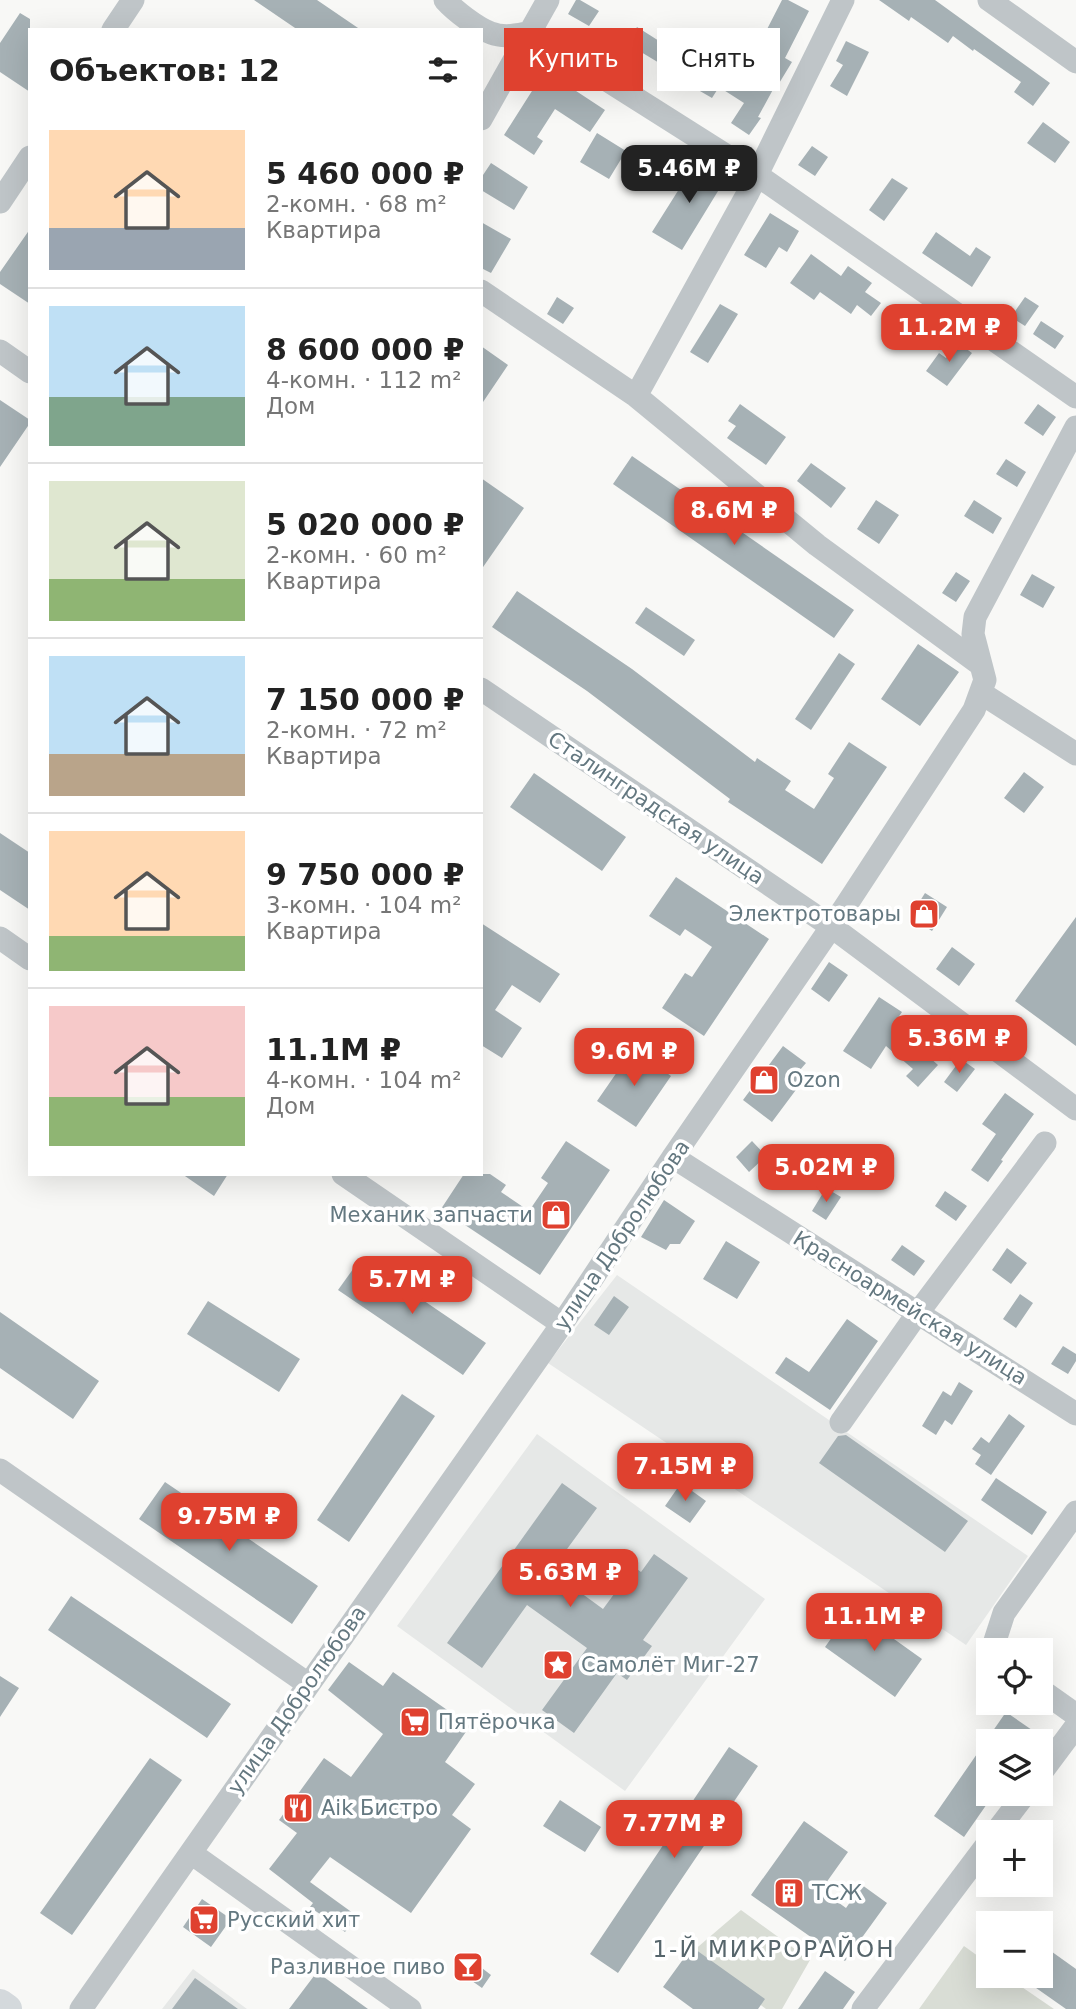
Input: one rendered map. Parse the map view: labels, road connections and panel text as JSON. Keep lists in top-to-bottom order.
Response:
{
  "streets": {
    "street": ["Сталинградская улица", "улица Добролюбова", "Красноармейская улица"]
  },
  "crossings": [
    ["Сталинградская улица", "улица Добролюбова"],
    ["улица Добролюбова", "Красноармейская улица"]
  ],
  "districts": ["1-Й МИКРОРАЙОН"],
  "places": {
    "shop": ["Электротовары", "Ozon", "Механик запчасти"],
    "place": ["Самолёт Миг-27"],
    "supermarket": ["Пятёрочка", "Русский хит"],
    "restaurant": ["Aik Бистро"],
    "building": ["ТСЖ"],
    "bar": ["Разливное пиво"]
  },
  "page": {
    "chip": ["Купить", "Снять"],
    "heading": "Объектов: 12",
    "list": [
      {
        "name": "5 460 000 ₽",
        "note": "2-комн. · 68 m² · Квартира"
      },
      {
        "name": "8 600 000 ₽",
        "note": "4-комн. · 112 m² · Дом"
      },
      {
        "name": "5 020 000 ₽",
        "note": "2-комн. · 60 m² · Квартира"
      },
      {
        "name": "7 150 000 ₽",
        "note": "2-комн. · 72 m² · Квартира"
      },
      {
        "name": "9 750 000 ₽",
        "note": "3-комн. · 104 m² · Квартира"
      },
      {
        "name": "11.1M ₽",
        "note": "4-комн. · 104 m² · Дом"
      }
    ],
    "price": [
      "5.46M ₽",
      "11.2M ₽",
      "8.6M ₽",
      "5.36M ₽",
      "9.6M ₽",
      "5.02M ₽",
      "5.7M ₽",
      "7.15M ₽",
      "9.75M ₽",
      "5.63M ₽",
      "11.1M ₽",
      "7.77M ₽"
    ],
    "map_buttons": ["+", "−"]
  }
}
